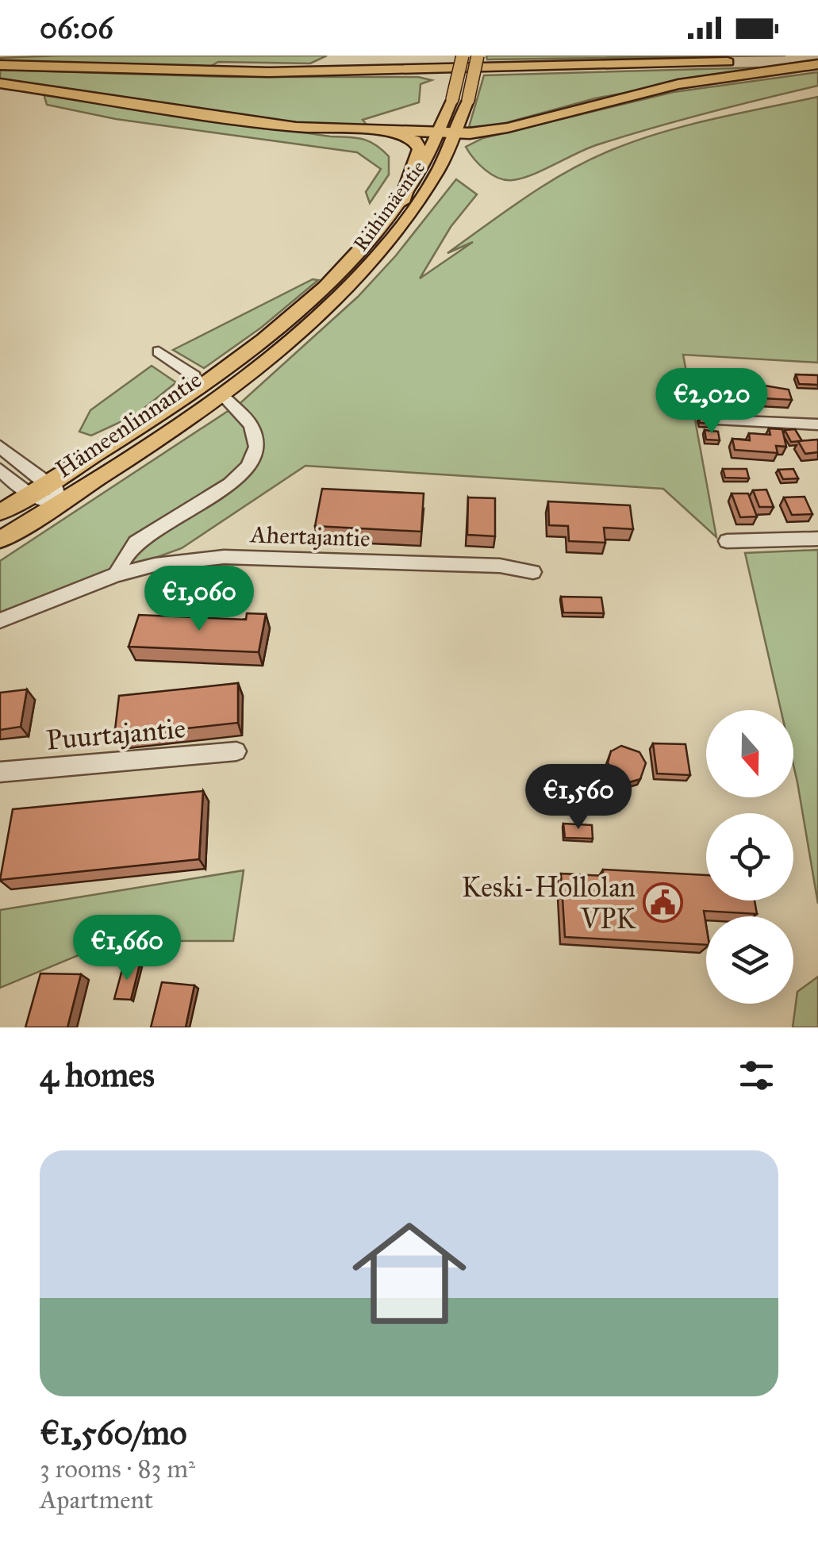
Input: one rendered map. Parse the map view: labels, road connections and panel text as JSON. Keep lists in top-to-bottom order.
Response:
{
  "streets": {
    "main road": ["Riihimäentie", "Hämeenlinnantie"],
    "street": ["Ahertajantie", "Puurtajantie"]
  },
  "crossings": [
    ["Riihimäentie", "Hämeenlinnantie"]
  ],
  "places": {
    "public building": ["Keski-Hollolan VPK"]
  },
  "north": "bottom",
  "page": {
    "status": "06:06",
    "price": [
      "€2,020",
      "€1,060",
      "€1,560",
      "€1,660"
    ],
    "heading": "4 homes",
    "list": [
      {
        "name": "€1,560/mo",
        "note": "3 rooms · 83 m² · Apartment"
      }
    ]
  }
}
